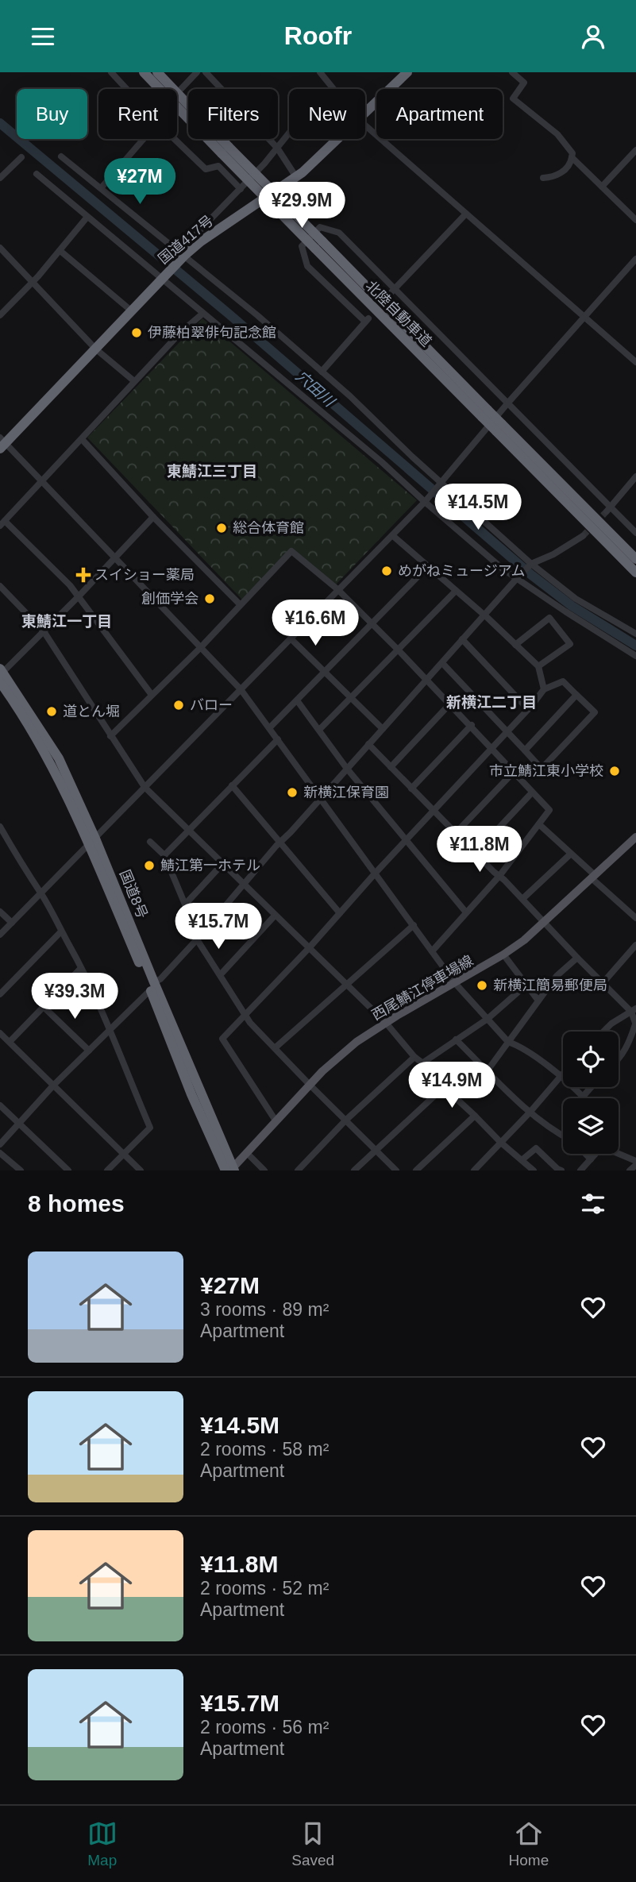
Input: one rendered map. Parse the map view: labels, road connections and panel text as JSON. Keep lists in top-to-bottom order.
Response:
{
  "streets": {
    "highway": ["国道417号", "北陸自動車道", "国道8号"],
    "main road": ["西尾鯖江停車場線"]
  },
  "crossings": [
    ["国道8号", "西尾鯖江停車場線"]
  ],
  "districts": ["東鯖江三丁目", "東鯖江一丁目", "新横江二丁目"],
  "water": ["穴田川"],
  "places": {
    "other": [
      "伊藤柏翠俳句記念館",
      "総合体育館",
      "めがねミュージアム",
      "創価学会",
      "バロー",
      "道とん堀",
      "市立鯖江東小学校",
      "新横江保育園",
      "鯖江第一ホテル",
      "新横江簡易郵便局"
    ],
    "health": ["スイショー薬局"]
  },
  "page": {
    "header": "Roofr",
    "chip": [
      "Buy",
      "Rent",
      "Filters",
      "New",
      "Apartment"
    ],
    "price": [
      "¥27M",
      "¥29.9M",
      "¥14.5M",
      "¥16.6M",
      "¥11.8M",
      "¥15.7M",
      "¥39.3M",
      "¥14.9M"
    ],
    "heading": "8 homes",
    "list": [
      {
        "name": "¥27M",
        "note": "3 rooms · 89 m² · Apartment"
      },
      {
        "name": "¥14.5M",
        "note": "2 rooms · 58 m² · Apartment"
      },
      {
        "name": "¥11.8M",
        "note": "2 rooms · 52 m² · Apartment"
      },
      {
        "name": "¥15.7M",
        "note": "2 rooms · 56 m² · Apartment"
      }
    ],
    "tabs": ["Map", "Saved", "Home"]
  }
}
